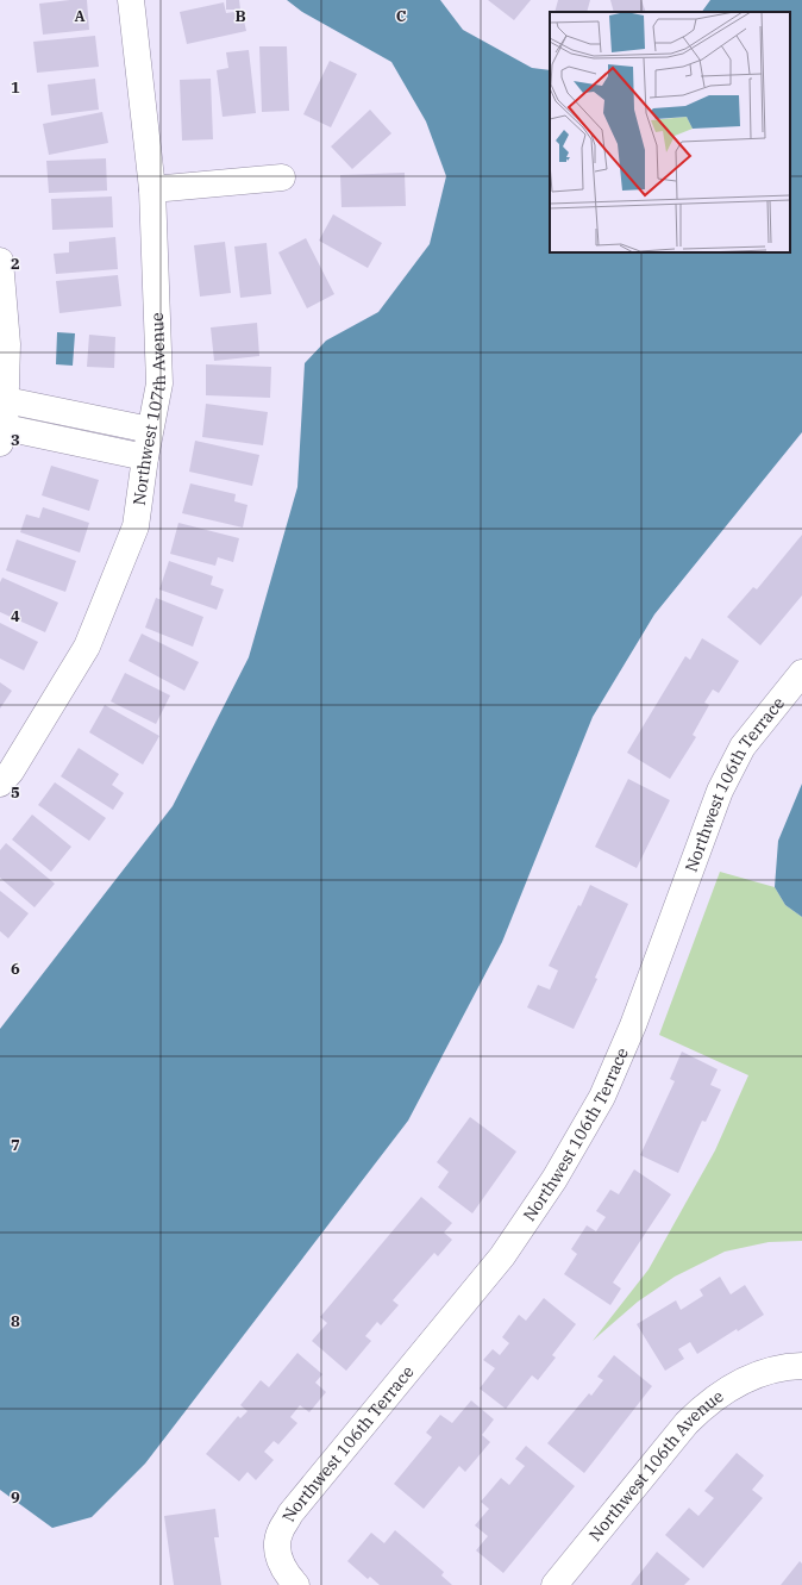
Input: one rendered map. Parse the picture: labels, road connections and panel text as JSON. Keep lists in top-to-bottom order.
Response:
{
  "streets": {
    "street": ["Northwest 107th Avenue", "Northwest 106th Terrace", "Northwest 106th Avenue"]
  },
  "grid": {
    "columns": ["A", "B", "C"],
    "rows": [
      "1",
      "2",
      "3",
      "4",
      "5",
      "6",
      "7",
      "8",
      "9"
    ]
  }
}
